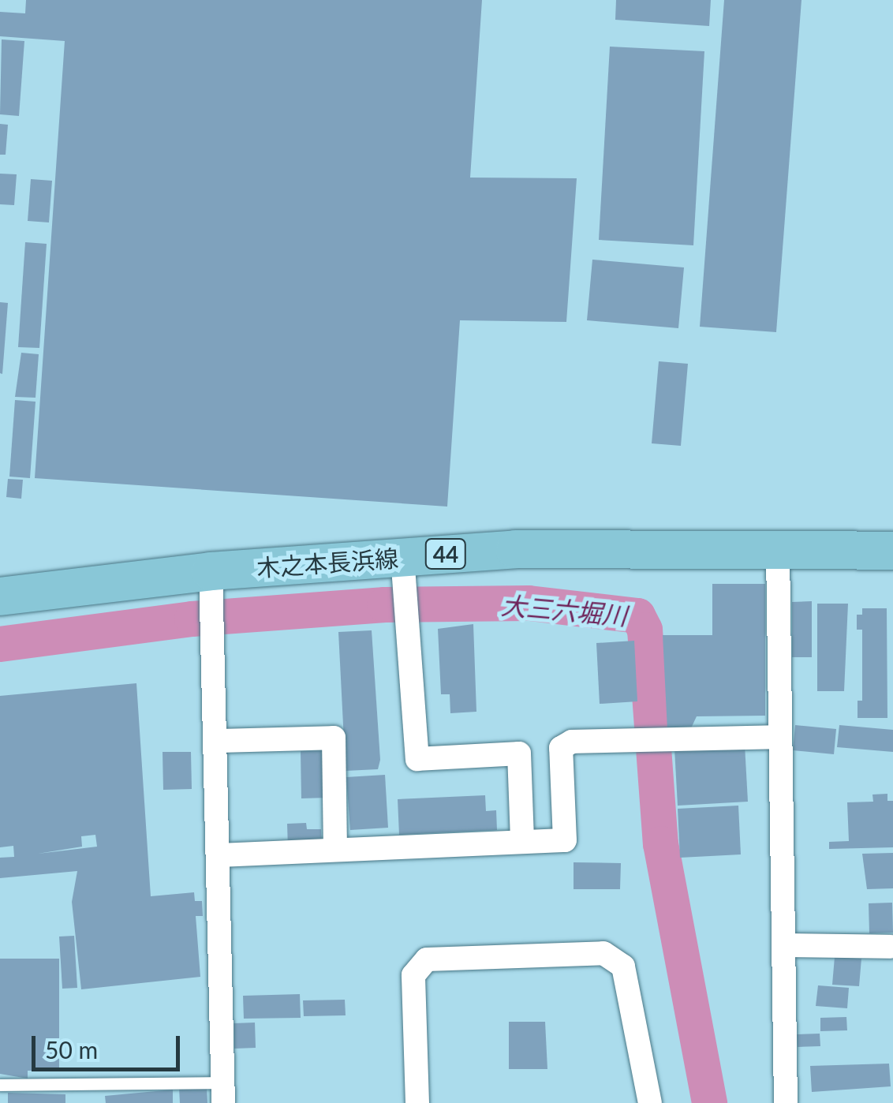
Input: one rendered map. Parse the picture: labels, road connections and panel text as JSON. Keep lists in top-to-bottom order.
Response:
{
  "streets": {
    "main road": ["44", "木之本長浜線"]
  },
  "water": ["大三六堀川"],
  "scale_bar": "50 m"
}
